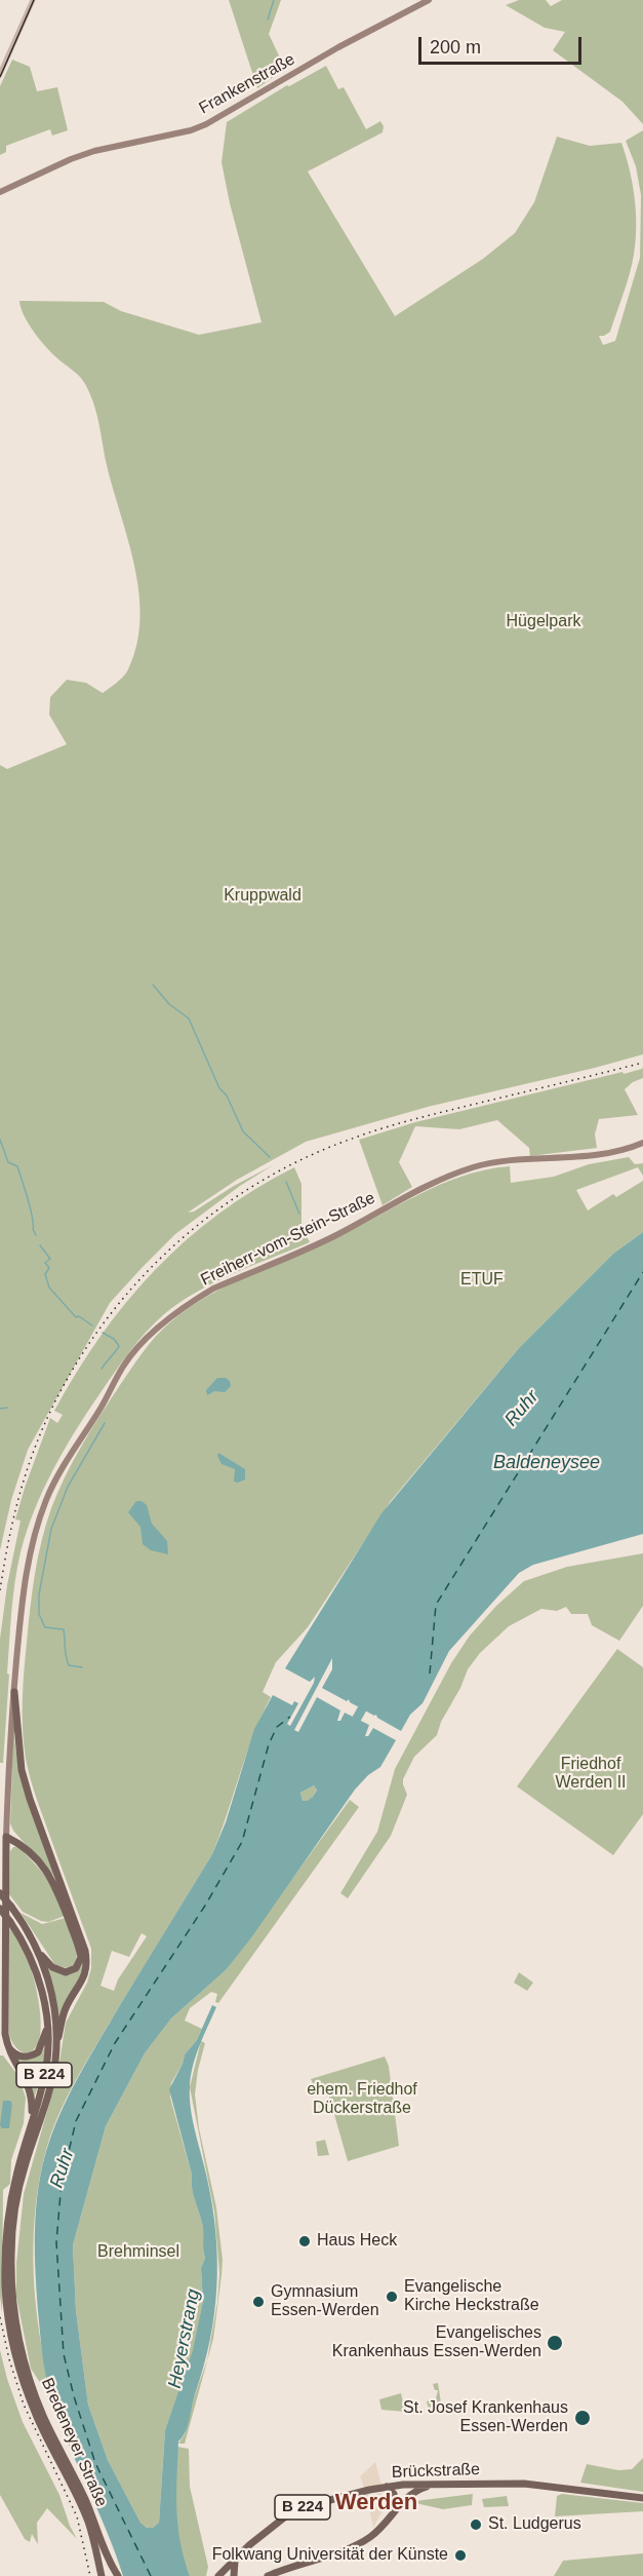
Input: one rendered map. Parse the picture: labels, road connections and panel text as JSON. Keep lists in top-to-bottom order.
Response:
{
  "streets": {
    "main road": [
      "Frankenstraße",
      "Freiherr-vom-Stein-Straße",
      "B 224",
      "Bredeneyer Straße",
      "Brückstraße"
    ]
  },
  "districts": ["Werden"],
  "water": ["Ruhr", "Baldeneysee", "Heyerstrang"],
  "parks": [
    "Hügelpark",
    "Kruppwald",
    "ETUF",
    "Friedhof Werden II",
    "ehem. Friedhof Dückerstraße",
    "Brehminsel"
  ],
  "places": [
    "Haus Heck",
    "Evangelische Kirche Heckstraße",
    "Gymnasium Essen-Werden",
    "Evangelisches Krankenhaus Essen-Werden",
    "St. Josef Krankenhaus Essen-Werden",
    "St. Ludgerus",
    "Folkwang Universität der Künste"
  ],
  "scale_bar": "200 m"
}
